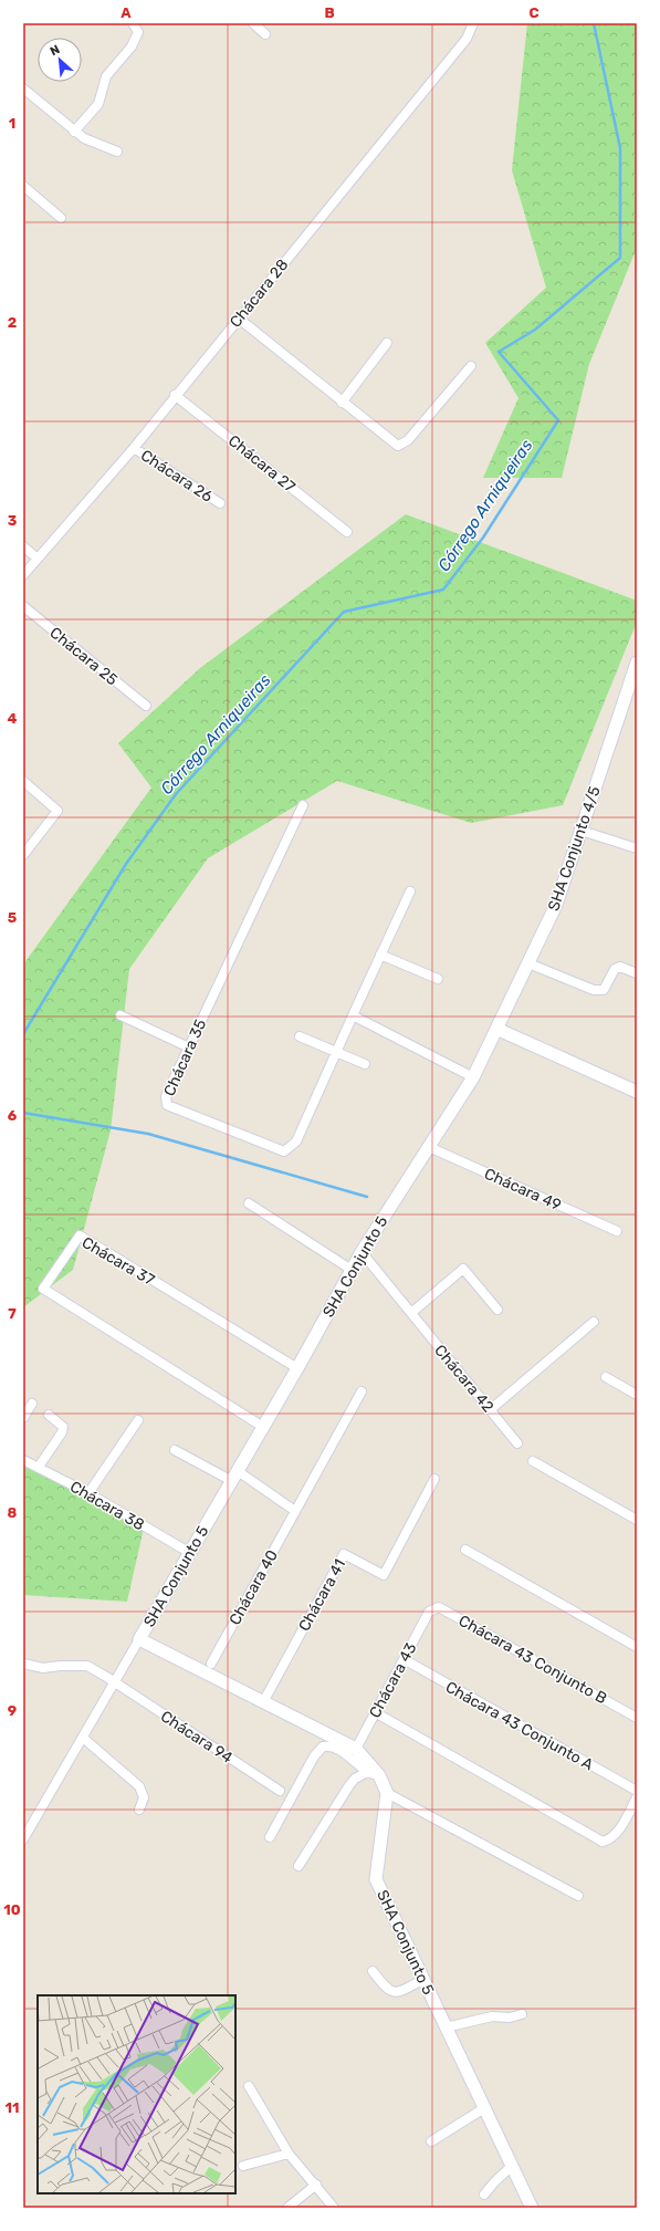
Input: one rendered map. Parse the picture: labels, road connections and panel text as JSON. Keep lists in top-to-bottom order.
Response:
{
  "streets": {
    "street": [
      "Chácara 28",
      "Chácara 27",
      "Chácara 26",
      "Chácara 25",
      "SHA Conjunto 4/5",
      "Chácara 35",
      "Chácara 49",
      "Chácara 37",
      "SHA Conjunto 5",
      "Chácara 42",
      "Chácara 38",
      "Chácara 40",
      "Chácara 41",
      "Chácara 43 Conjunto B",
      "Chácara 43",
      "Chácara 43 Conjunto A",
      "Chácara 94"
    ]
  },
  "crossings": [
    ["Chácara 28", "Chácara 27"],
    ["Chácara 28", "Chácara 26"],
    ["SHA Conjunto 4/5", "SHA Conjunto 5"],
    ["Chácara 49", "SHA Conjunto 5"],
    ["Chácara 37", "SHA Conjunto 5"],
    ["SHA Conjunto 5", "Chácara 42"],
    ["SHA Conjunto 5", "Chácara 38"],
    ["SHA Conjunto 5", "Chácara 41"],
    ["SHA Conjunto 5", "Chácara 43"],
    ["SHA Conjunto 5", "Chácara 94"],
    ["Chácara 43 Conjunto B", "Chácara 43"],
    ["Chácara 43", "Chácara 43 Conjunto A"]
  ],
  "water": ["Córrego Arniqueiras"],
  "north": "top left",
  "grid": {
    "columns": ["A", "B", "C"],
    "rows": [
      "1",
      "2",
      "3",
      "4",
      "5",
      "6",
      "7",
      "8",
      "9",
      "10",
      "11"
    ]
  }
}
